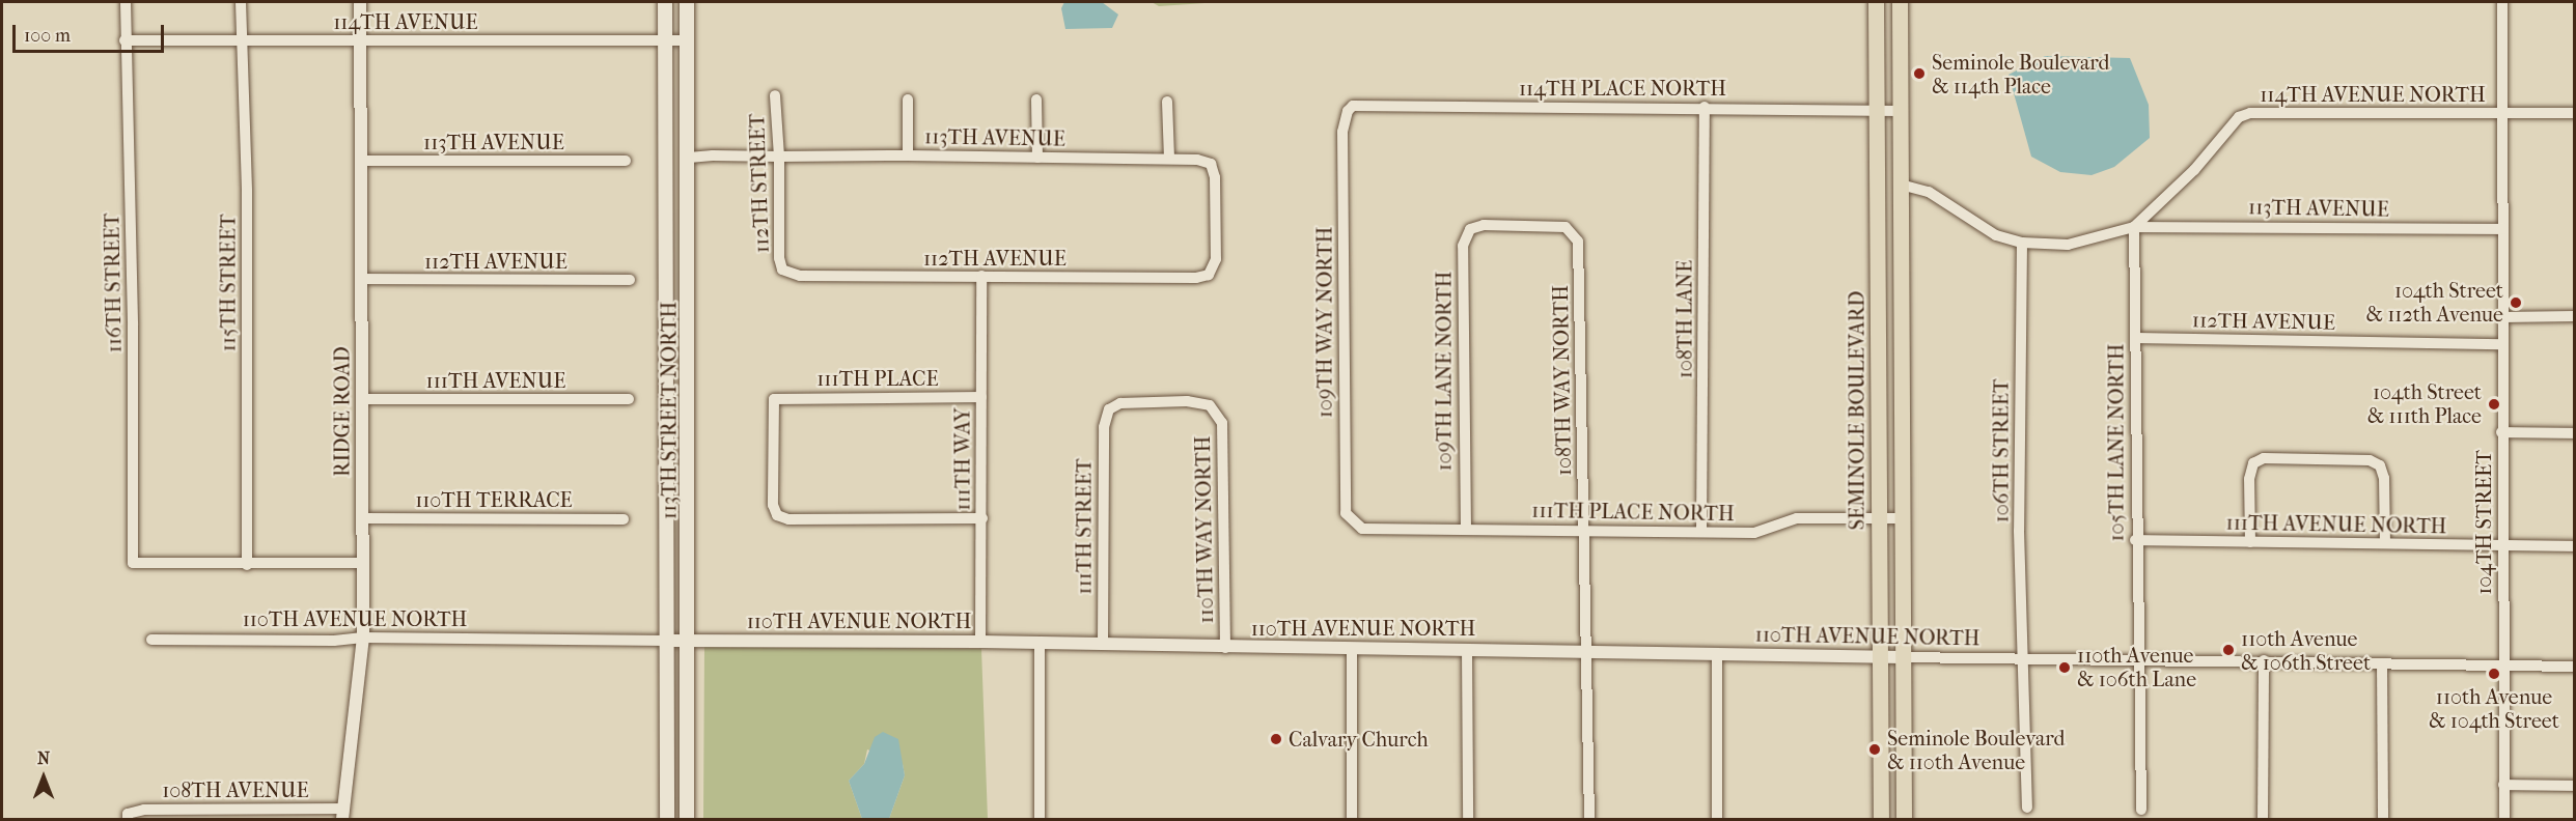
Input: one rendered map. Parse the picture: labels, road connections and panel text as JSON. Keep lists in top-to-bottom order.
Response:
{
  "streets": {
    "main road": ["113TH STREET NORTH", "SEMINOLE BOULEVARD"],
    "street": [
      "114TH AVENUE",
      "114TH PLACE NORTH",
      "114TH AVENUE NORTH",
      "113TH AVENUE",
      "112TH STREET",
      "112TH AVENUE",
      "116TH STREET",
      "115TH STREET",
      "108TH LANE",
      "109TH WAY NORTH",
      "109TH LANE NORTH",
      "111TH PLACE",
      "111TH AVENUE",
      "108TH WAY NORTH",
      "RIDGE ROAD",
      "105TH LANE NORTH",
      "106TH STREET",
      "111TH WAY",
      "110TH TERRACE",
      "111TH PLACE NORTH",
      "104TH STREET",
      "111TH AVENUE NORTH",
      "111TH STREET",
      "110TH WAY NORTH",
      "110TH AVENUE NORTH",
      "108TH AVENUE"
    ]
  },
  "crossings": [
    ["114TH AVENUE", "116TH STREET"],
    ["114TH AVENUE", "115TH STREET"],
    ["114TH AVENUE", "113TH STREET NORTH"],
    ["114TH AVENUE", "RIDGE ROAD"],
    ["114TH PLACE NORTH", "108TH LANE"],
    ["114TH PLACE NORTH", "109TH WAY NORTH"],
    ["114TH PLACE NORTH", "SEMINOLE BOULEVARD"],
    ["114TH AVENUE NORTH", "113TH AVENUE"],
    ["114TH AVENUE NORTH", "105TH LANE NORTH"],
    ["114TH AVENUE NORTH", "106TH STREET"],
    ["114TH AVENUE NORTH", "104TH STREET"],
    ["113TH AVENUE", "112TH STREET"],
    ["113TH AVENUE", "112TH AVENUE"],
    ["113TH AVENUE", "113TH STREET NORTH"],
    ["113TH AVENUE", "RIDGE ROAD"],
    ["113TH AVENUE", "105TH LANE NORTH"],
    ["113TH AVENUE", "104TH STREET"],
    ["112TH STREET", "112TH AVENUE"],
    ["112TH AVENUE", "RIDGE ROAD"],
    ["112TH AVENUE", "105TH LANE NORTH"],
    ["112TH AVENUE", "111TH WAY"],
    ["112TH AVENUE", "104TH STREET"],
    ["116TH STREET", "115TH STREET"],
    ["108TH LANE", "111TH PLACE NORTH"],
    ["109TH WAY NORTH", "111TH PLACE NORTH"],
    ["109TH LANE NORTH", "108TH WAY NORTH"],
    ["109TH LANE NORTH", "111TH PLACE NORTH"],
    ["111TH PLACE", "111TH WAY"],
    ["111TH AVENUE", "RIDGE ROAD"],
    ["108TH WAY NORTH", "111TH PLACE NORTH"],
    ["108TH WAY NORTH", "110TH AVENUE NORTH"],
    ["113TH STREET NORTH", "110TH AVENUE NORTH"],
    ["SEMINOLE BOULEVARD", "111TH PLACE NORTH"],
    ["SEMINOLE BOULEVARD", "110TH AVENUE NORTH"],
    ["RIDGE ROAD", "110TH TERRACE"],
    ["RIDGE ROAD", "110TH AVENUE NORTH"],
    ["RIDGE ROAD", "108TH AVENUE"],
    ["105TH LANE NORTH", "111TH AVENUE NORTH"],
    ["105TH LANE NORTH", "110TH AVENUE NORTH"],
    ["106TH STREET", "110TH AVENUE NORTH"],
    ["111TH WAY", "110TH AVENUE NORTH"],
    ["104TH STREET", "111TH AVENUE NORTH"],
    ["104TH STREET", "110TH AVENUE NORTH"],
    ["111TH STREET", "110TH WAY NORTH"],
    ["111TH STREET", "110TH AVENUE NORTH"],
    ["110TH WAY NORTH", "110TH AVENUE NORTH"]
  ],
  "places": [
    "Seminole Boulevard & 114th Place",
    "104th Street & 112th Avenue",
    "104th Street & 111th Place",
    "110th Avenue & 106th Street",
    "110th Avenue & 106th Lane",
    "110th Avenue & 104th Street",
    "Calvary Church",
    "Seminole Boulevard & 110th Avenue"
  ],
  "scale_bar": "100 m",
  "north": "top"
}
